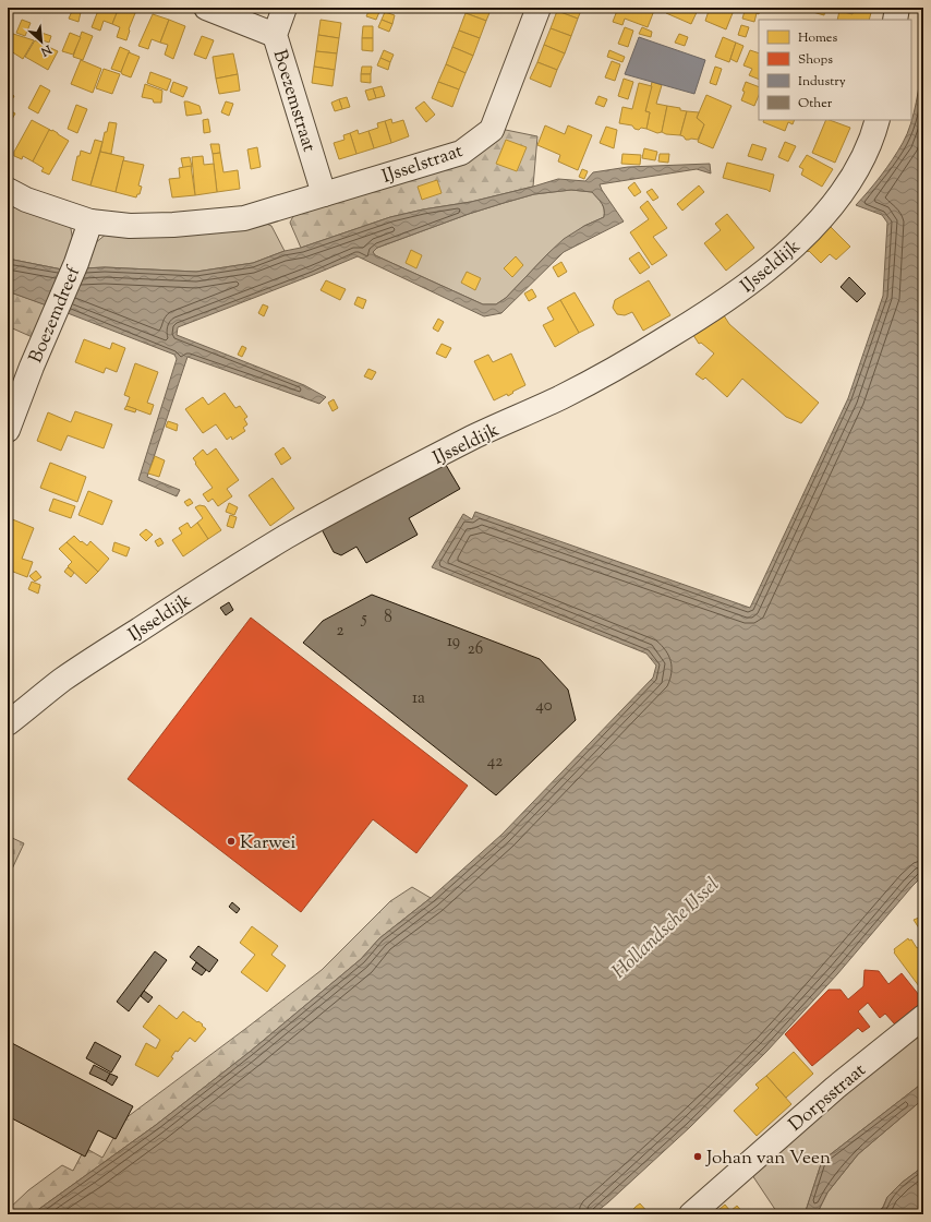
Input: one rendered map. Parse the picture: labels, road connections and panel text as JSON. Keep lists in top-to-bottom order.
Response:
{
  "streets": {
    "street": [
      "Boezemstraat",
      "IJsselstraat",
      "IJsseldijk",
      "Boezemdreef",
      "Dorpsstraat"
    ]
  },
  "crossings": [
    ["Boezemstraat", "IJsselstraat"],
    ["IJsselstraat", "Boezemdreef"]
  ],
  "water": ["Hollandsche IJssel"],
  "places": ["Karwei", "Johan van Veen"],
  "house_numbers": [
    "8",
    "5",
    "2",
    "19",
    "26",
    "1a",
    "40",
    "42"
  ],
  "legend": [
    "Homes",
    "Shops",
    "Industry",
    "Other"
  ],
  "north": "bottom right"
}
